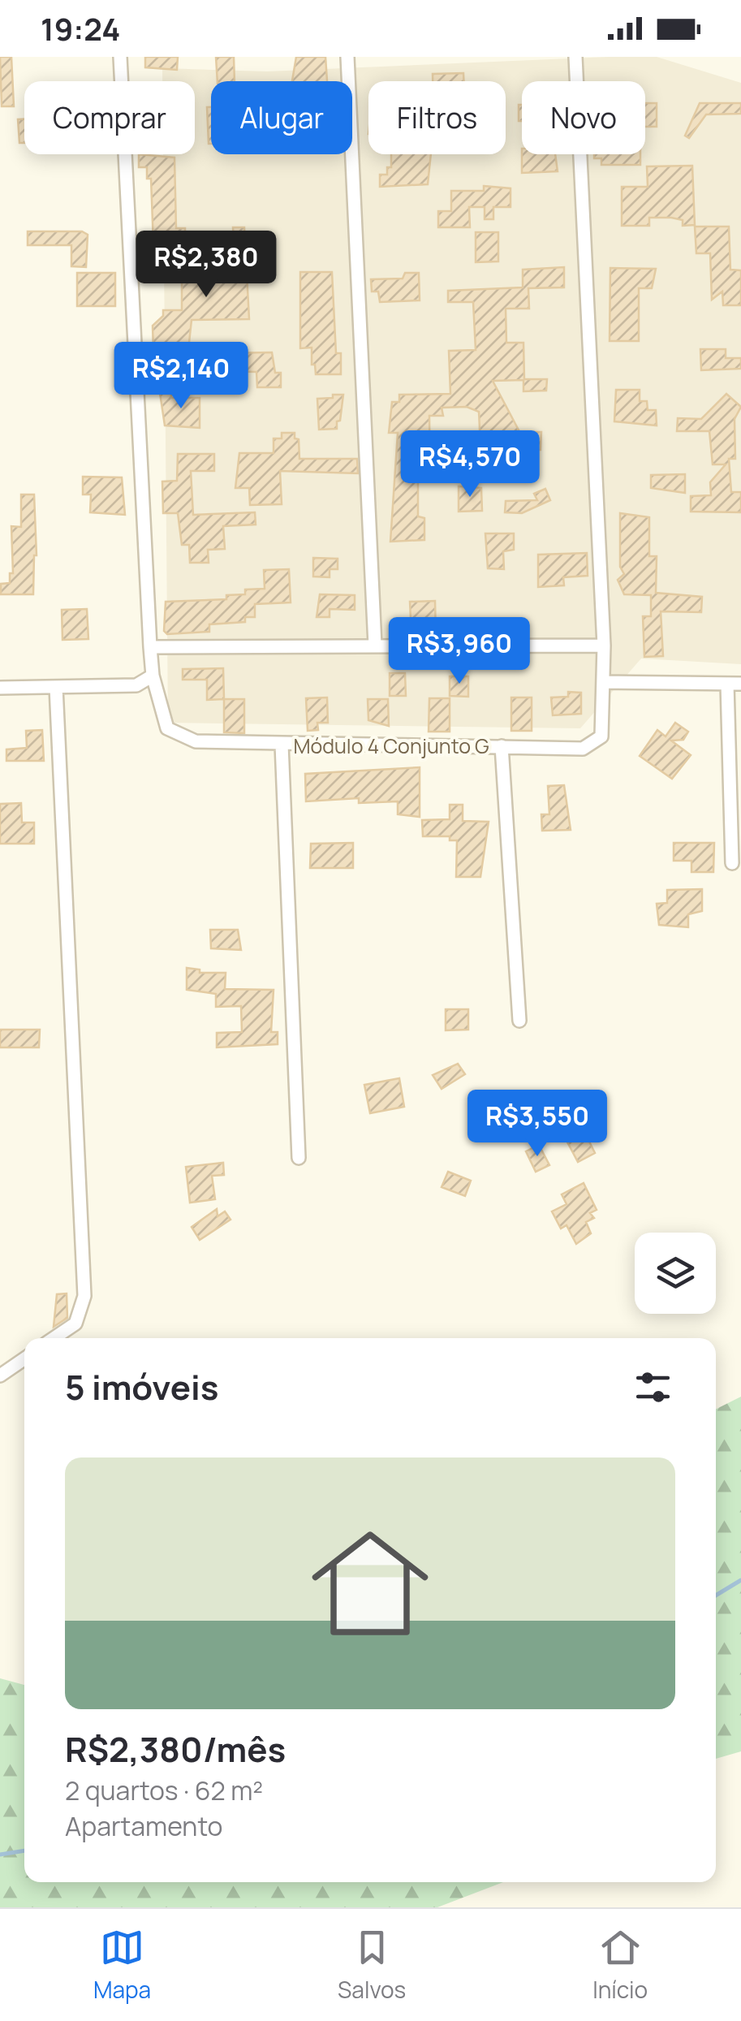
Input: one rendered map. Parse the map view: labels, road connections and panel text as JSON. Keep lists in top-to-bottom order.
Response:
{
  "streets": {
    "street": ["Módulo 4 Conjunto G"]
  },
  "page": {
    "status": "19:24",
    "chip": [
      "Comprar",
      "Alugar",
      "Filtros",
      "Novo"
    ],
    "price": [
      "R$2,380",
      "R$2,140",
      "R$4,570",
      "R$3,960",
      "R$3,550"
    ],
    "heading": "5 imóveis",
    "list": [
      {
        "name": "R$2,380/mês",
        "note": "2 quartos · 62 m² · Apartamento"
      }
    ],
    "tabs": ["Mapa", "Salvos", "Início"]
  }
}
